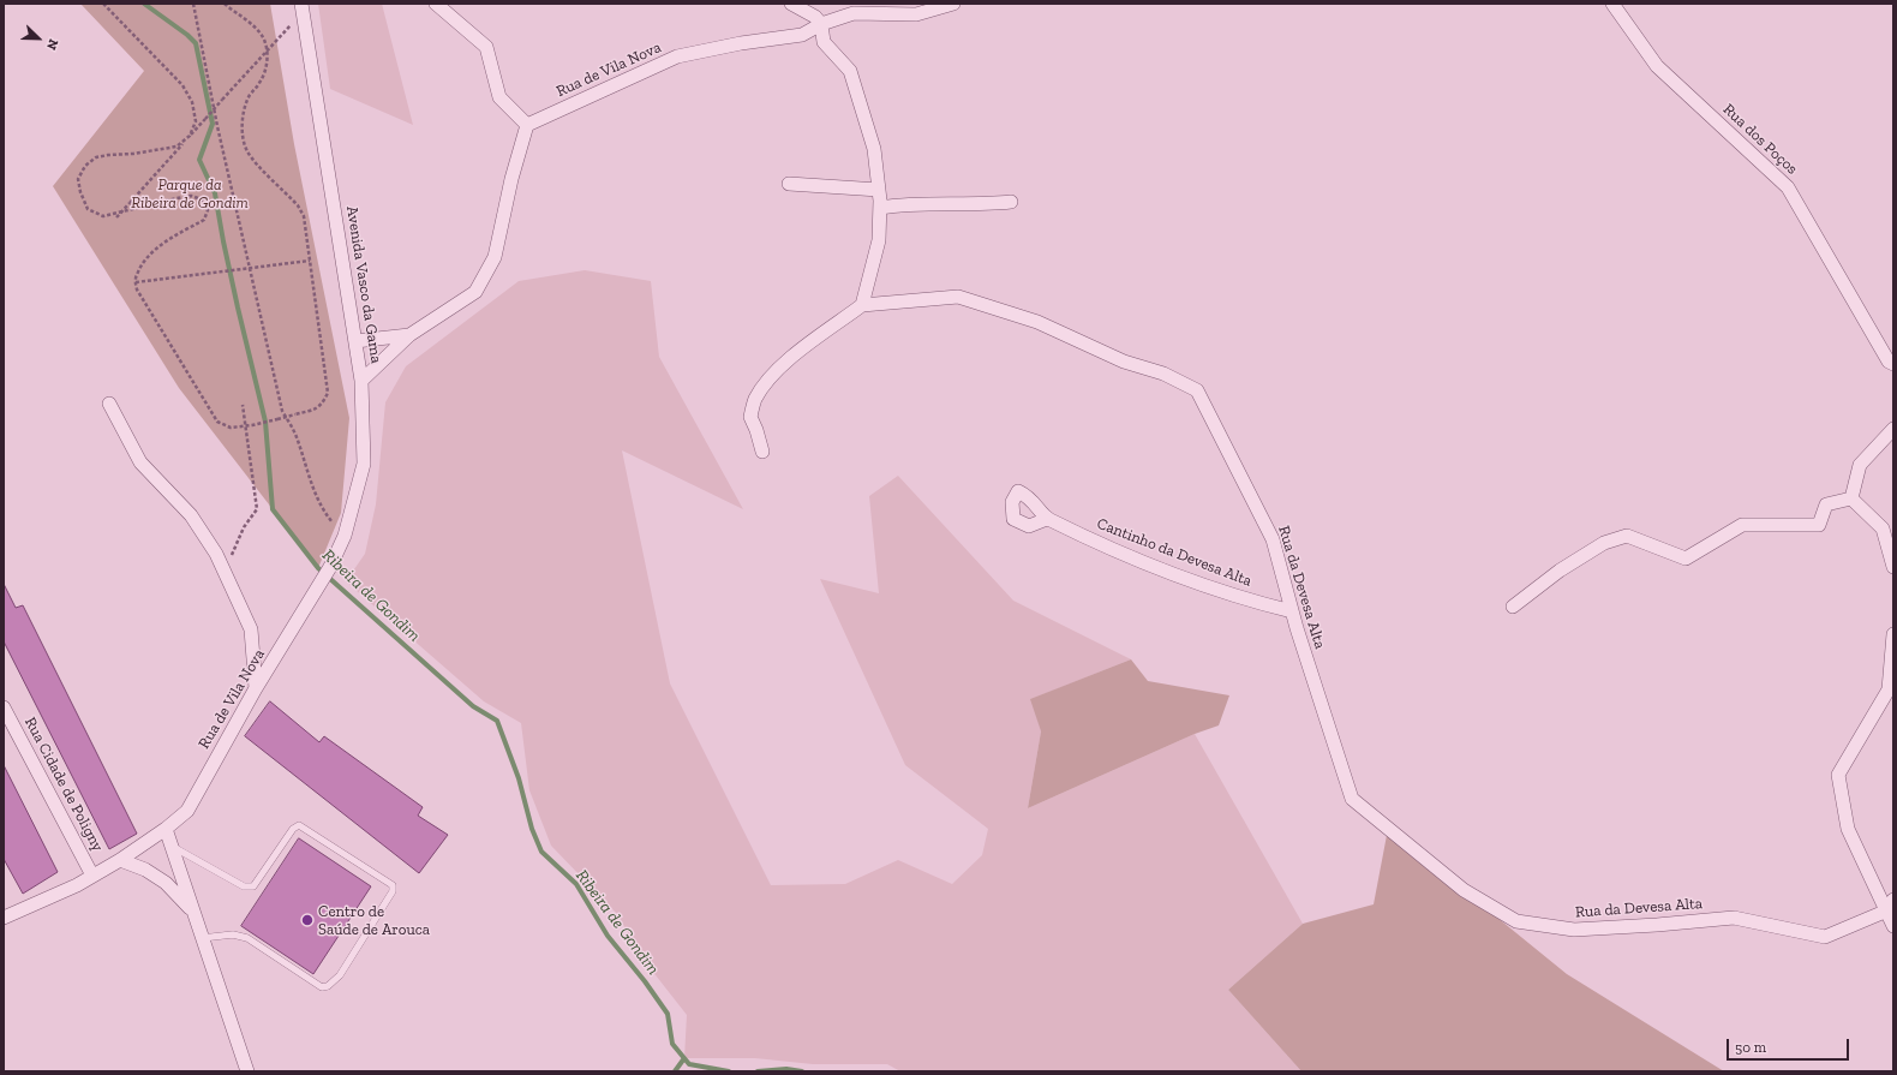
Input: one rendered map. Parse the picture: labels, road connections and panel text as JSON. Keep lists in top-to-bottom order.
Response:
{
  "streets": {
    "street": [
      "Rua de Vila Nova",
      "Rua dos Poços",
      "Avenida Vasco da Gama",
      "Cantinho da Devesa Alta",
      "Rua da Devesa Alta",
      "Rua Cidade de Poligny"
    ]
  },
  "crossings": [
    ["Rua de Vila Nova", "Avenida Vasco da Gama"],
    ["Rua de Vila Nova", "Rua Cidade de Poligny"],
    ["Cantinho da Devesa Alta", "Rua da Devesa Alta"]
  ],
  "water": ["Ribeira de Gondim"],
  "parks": ["Parque da Ribeira de Gondim"],
  "places": ["Centro de Saúde de Arouca"],
  "scale_bar": "50 m",
  "north": "bottom right"
}
